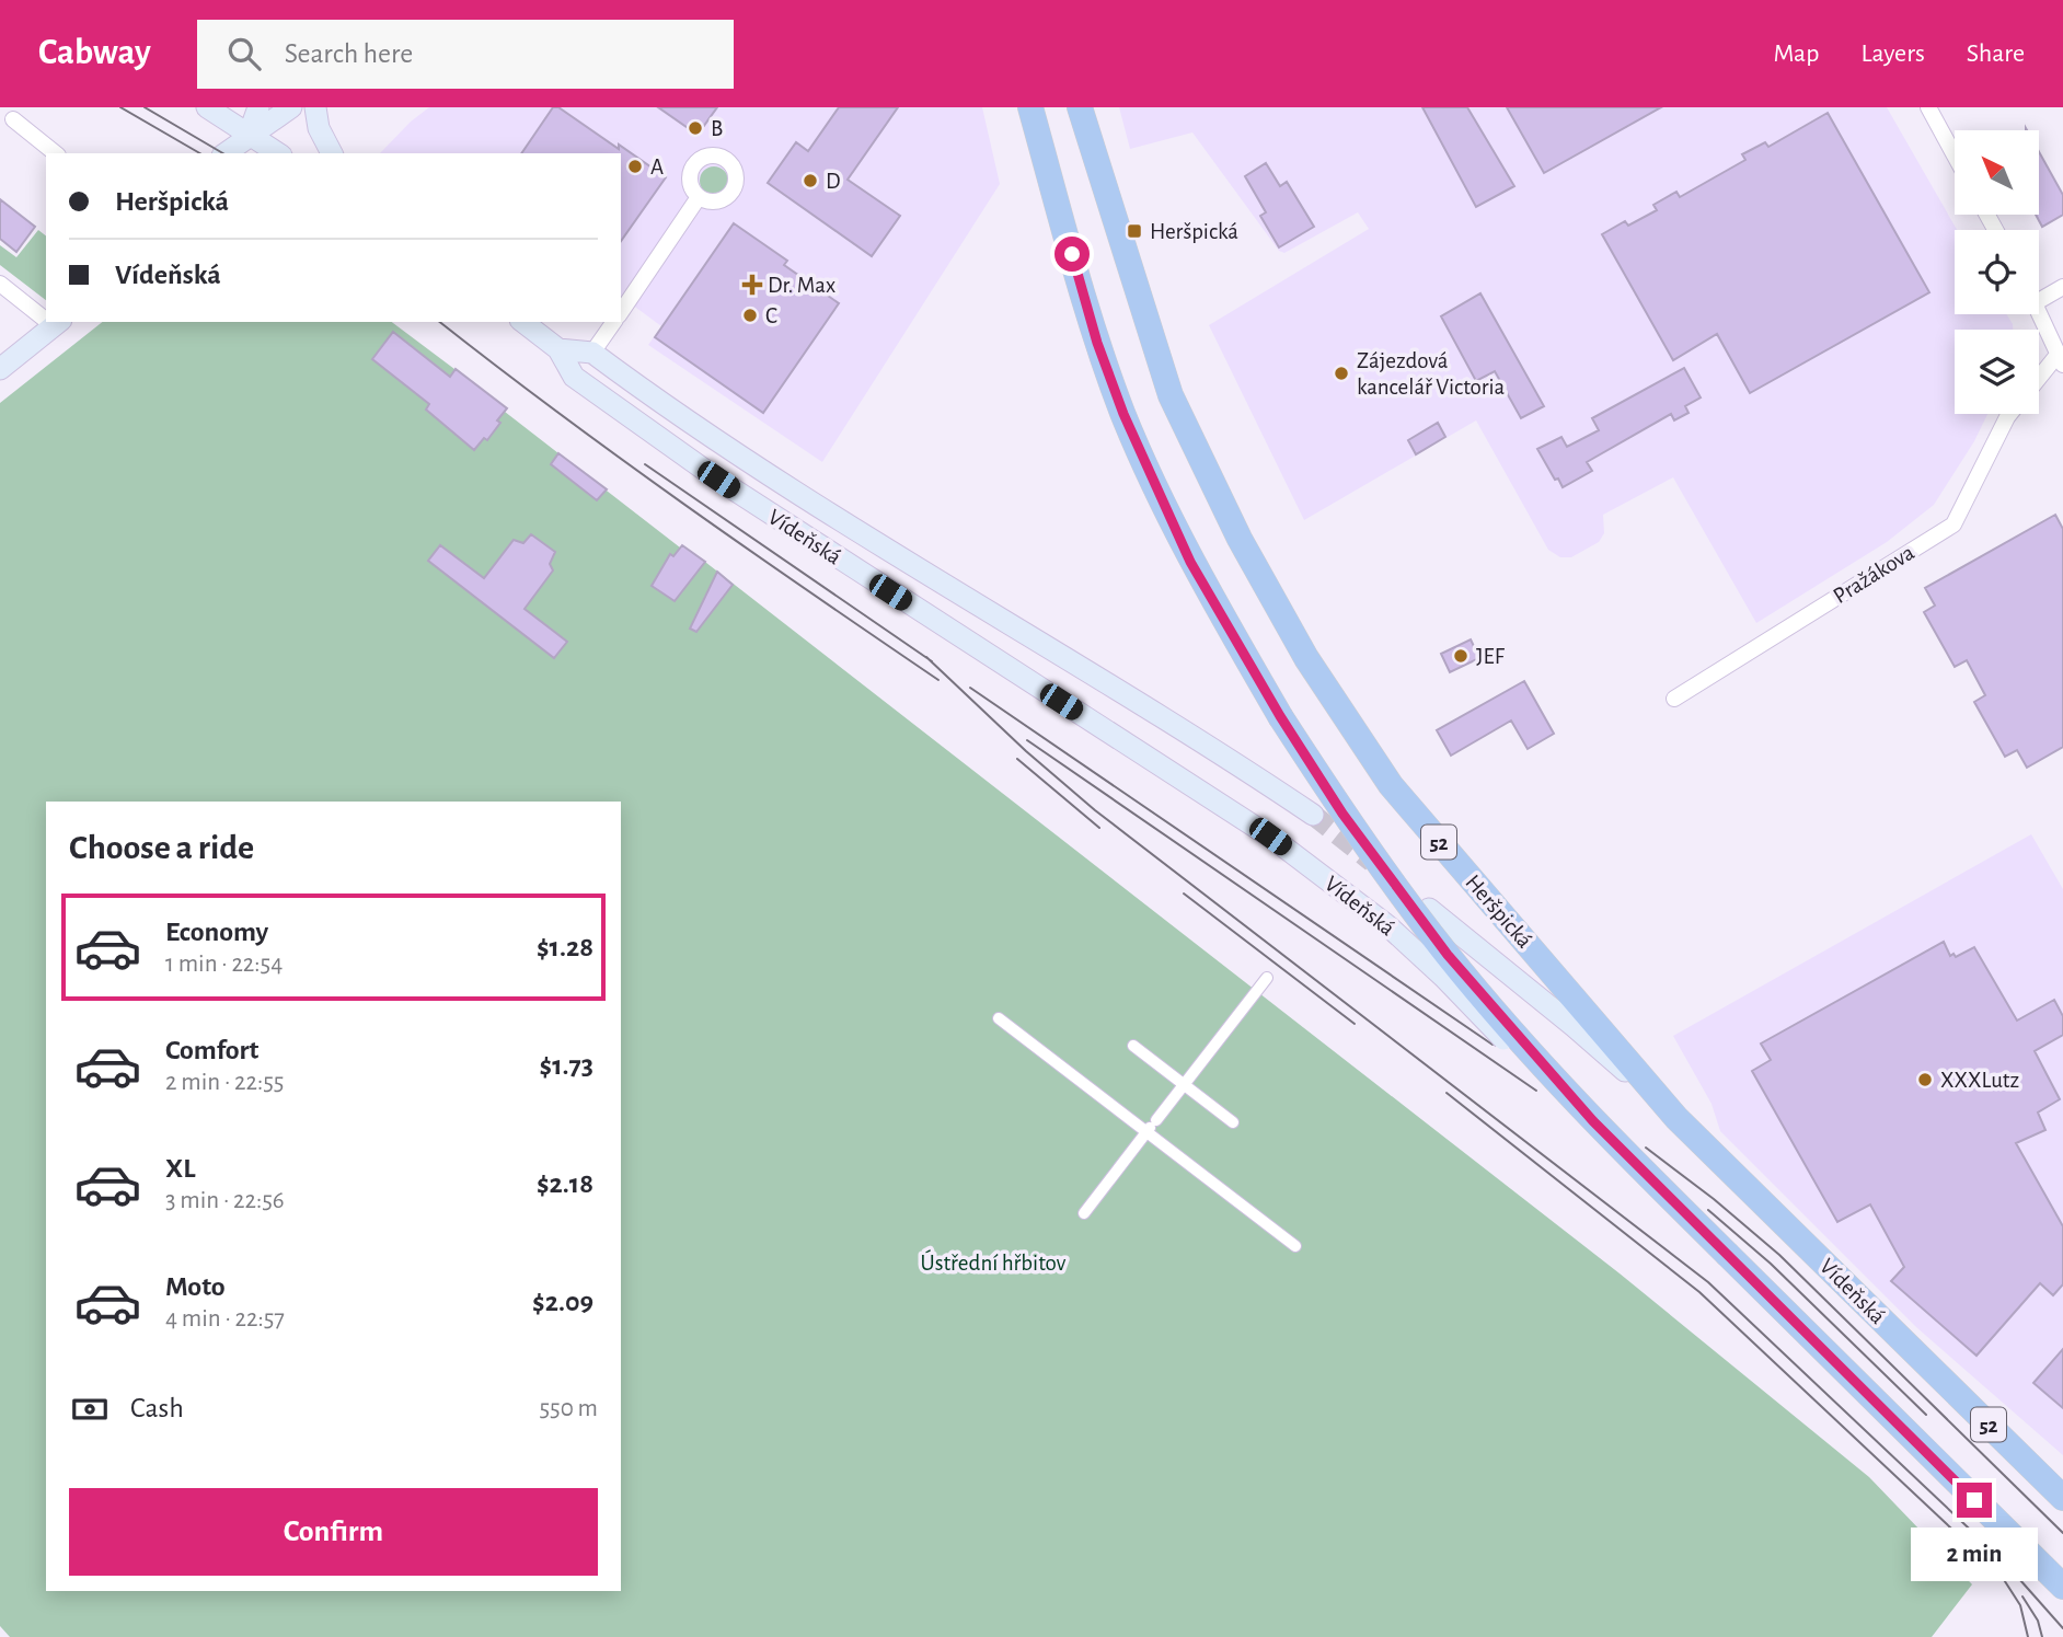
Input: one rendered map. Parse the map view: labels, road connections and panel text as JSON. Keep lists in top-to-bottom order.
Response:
{
  "streets": {
    "highway": ["Vídeňská", "52", "Heršpická"],
    "street": ["Pražákova"]
  },
  "crossings": [
    ["Vídeňská", "Heršpická"]
  ],
  "parks": ["Ústřední hřbitov"],
  "places": {
    "other": [
      "B",
      "A",
      "D",
      "C",
      "Zájezdová kancelář Victoria",
      "JEF",
      "XXXLutz"
    ],
    "transit": ["Heršpická"],
    "health": ["Dr. Max"]
  },
  "north": "top left",
  "page": {
    "header": "Cabway",
    "search": "Search here",
    "nav": ["Map", "Layers", "Share"],
    "banner": ["Heršpická", "Vídeňská"],
    "heading": "Choose a ride",
    "list": [
      {
        "name": "Economy",
        "note": "1 min · 22:54",
        "value": "$1.28"
      },
      {
        "name": "Comfort",
        "note": "2 min · 22:55",
        "value": "$1.73"
      },
      {
        "name": "XL",
        "note": "3 min · 22:56",
        "value": "$2.18"
      },
      {
        "name": "Moto",
        "note": "4 min · 22:57",
        "value": "$2.09"
      }
    ],
    "pay": ["Cash", "550 m"],
    "buttons": "Confirm",
    "bubble": "2 min"
  }
}
